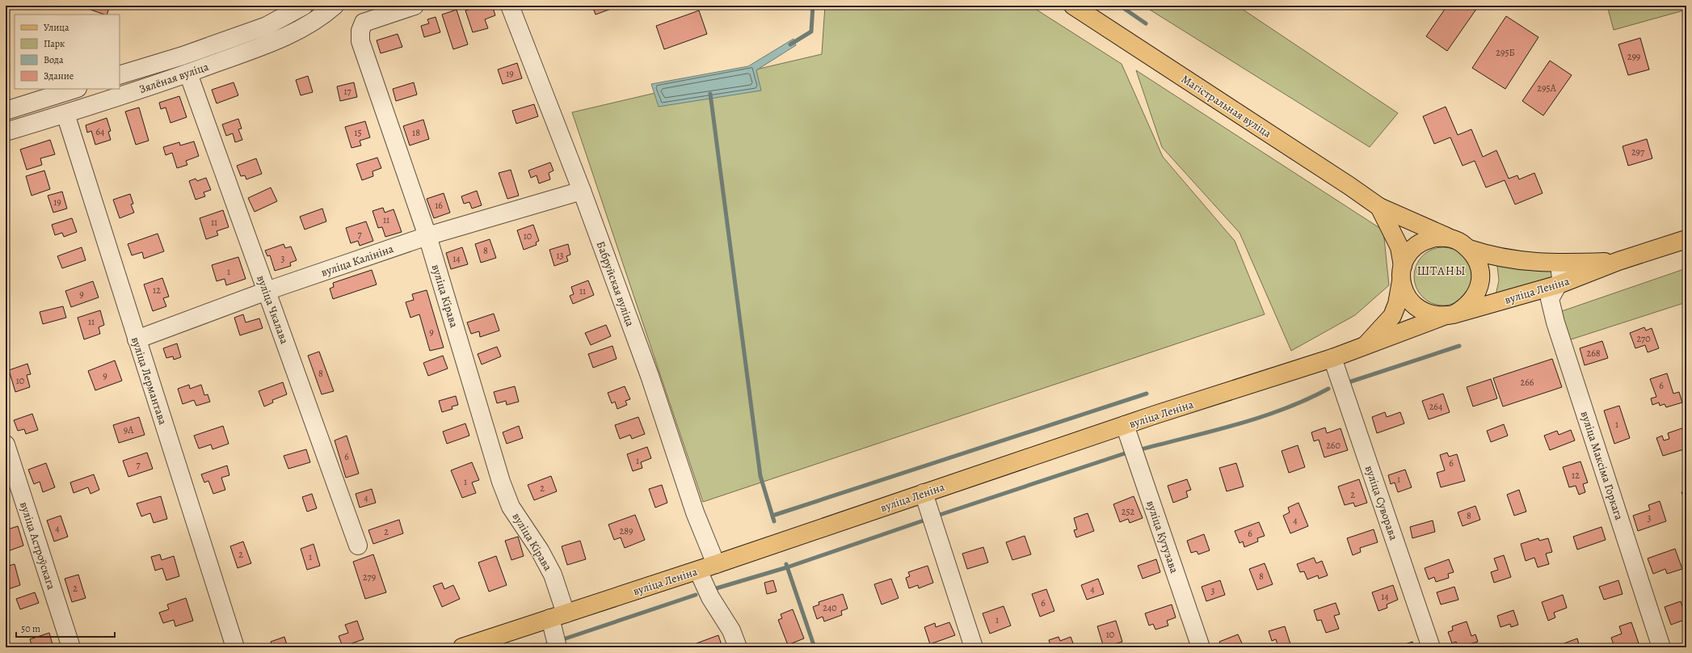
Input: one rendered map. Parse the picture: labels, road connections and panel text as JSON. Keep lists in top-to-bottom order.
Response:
{
  "streets": {
    "main road": ["Магістральная вуліца", "вуліца Леніна"],
    "street": [
      "Зялёная вуліца",
      "вуліца Калініна",
      "Бабруйская вуліца",
      "вуліца Кірава",
      "вуліца Чкалава",
      "вуліца Лермантава",
      "вуліца Максіма Горкага",
      "вуліца Суворава",
      "вуліца Кутузава",
      "вуліца Астроўскага"
    ]
  },
  "crossings": [
    ["Зялёная вуліца", "вуліца Чкалава"],
    ["Зялёная вуліца", "вуліца Лермантава"],
    ["Магістральная вуліца", "вуліца Леніна"],
    ["вуліца Калініна", "Бабруйская вуліца"],
    ["вуліца Калініна", "вуліца Кірава"],
    ["вуліца Калініна", "вуліца Чкалава"],
    ["вуліца Калініна", "вуліца Лермантава"],
    ["Бабруйская вуліца", "вуліца Леніна"],
    ["вуліца Леніна", "вуліца Кірава"],
    ["вуліца Леніна", "вуліца Максіма Горкага"],
    ["вуліца Леніна", "вуліца Суворава"],
    ["вуліца Леніна", "вуліца Кутузава"]
  ],
  "districts": ["ШТАНЫ"],
  "house_numbers": [
    "295Б",
    "299",
    "19",
    "295А",
    "17",
    "64",
    "15",
    "18",
    "297",
    "19",
    "16",
    "11",
    "11",
    "7",
    "10",
    "8",
    "13",
    "3",
    "14",
    "1",
    "12",
    "11",
    "9",
    "11",
    "9",
    "270",
    "268",
    "8",
    "9",
    "10",
    "266",
    "6",
    "264",
    "1",
    "9А",
    "260",
    "6",
    "1",
    "6",
    "7",
    "12",
    "1",
    "1",
    "2",
    "2",
    "4",
    "252",
    "8",
    "3",
    "4",
    "4",
    "289",
    "2",
    "6",
    "2",
    "1",
    "8",
    "279",
    "2",
    "4",
    "3",
    "14",
    "6",
    "240",
    "1",
    "10"
  ],
  "legend": [
    "Улица",
    "Парк",
    "Вода",
    "Здание"
  ],
  "scale_bar": "50 m"
}
